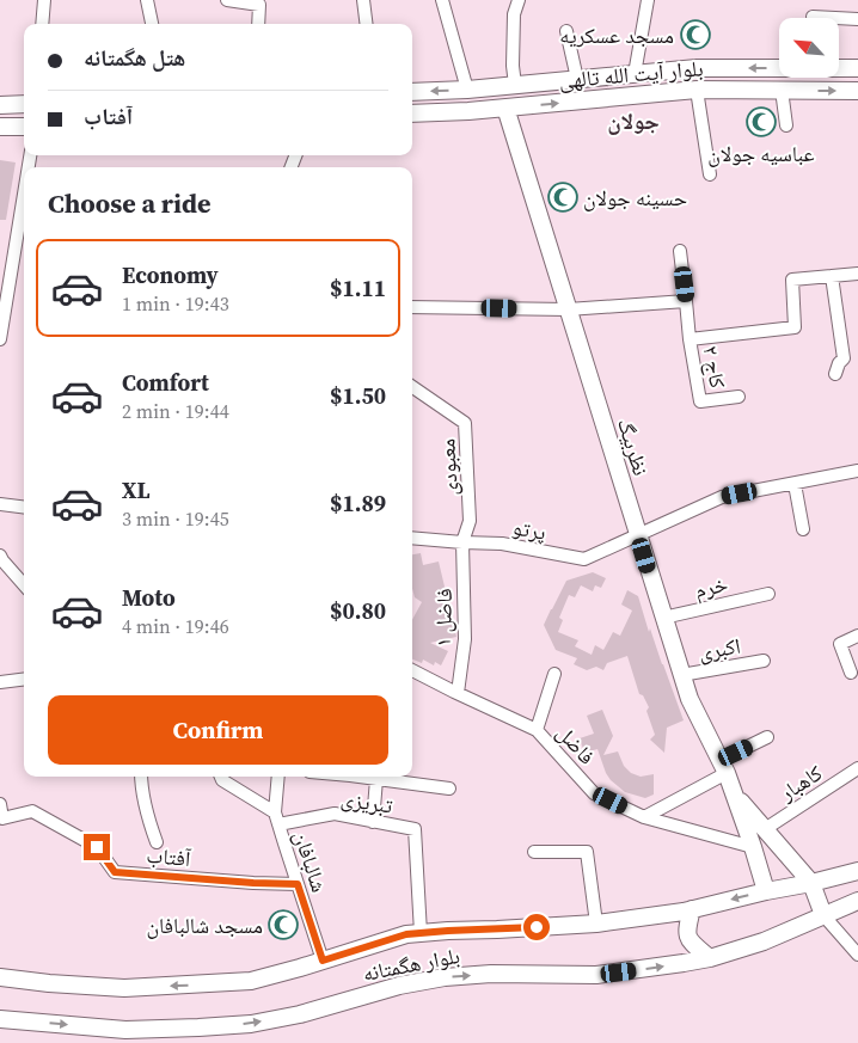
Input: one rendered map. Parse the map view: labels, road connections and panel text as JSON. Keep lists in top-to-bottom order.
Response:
{
  "streets": {
    "main road": ["بلوار آیت الله تالهی", "نظربیگ", "بلوار هگمتانه"],
    "street": [
      "کاج ۲",
      "معبودی",
      "پرتو",
      "خرم",
      "فاضل ۱",
      "اکبری",
      "فاضل",
      "کاهبار",
      "تبریزی",
      "آفتاب",
      "شالبافان"
    ]
  },
  "crossings": [
    ["بلوار آیت الله تالهی", "نظربیگ"],
    ["نظربیگ", "پرتو"],
    ["نظربیگ", "خرم"],
    ["نظربیگ", "اکبری"],
    ["نظربیگ", "فاضل"],
    ["نظربیگ", "کاهبار"],
    ["نظربیگ", "بلوار هگمتانه"],
    ["معبودی", "پرتو"],
    ["معبودی", "فاضل ۱"],
    ["پرتو", "فاضل ۱"],
    ["فاضل ۱", "فاضل"],
    ["تبریزی", "شالبافان"],
    ["تبریزی", "بلوار هگمتانه"],
    ["آفتاب", "شالبافان"],
    ["شالبافان", "بلوار هگمتانه"]
  ],
  "districts": ["جولان"],
  "places": {
    "mosque": [
      "مسجد عسکریه",
      "عباسیه جولان",
      "حسینه جولان",
      "مسجد شالبافان"
    ]
  },
  "north": "top left",
  "page": {
    "banner": ["هتل هگمتانه", "آفتاب"],
    "heading": "Choose a ride",
    "list": [
      {
        "name": "Economy",
        "note": "1 min · 19:43",
        "value": "$1.11"
      },
      {
        "name": "Comfort",
        "note": "2 min · 19:44",
        "value": "$1.50"
      },
      {
        "name": "XL",
        "note": "3 min · 19:45",
        "value": "$1.89"
      },
      {
        "name": "Moto",
        "note": "4 min · 19:46",
        "value": "$0.80"
      }
    ],
    "buttons": "Confirm"
  }
}
